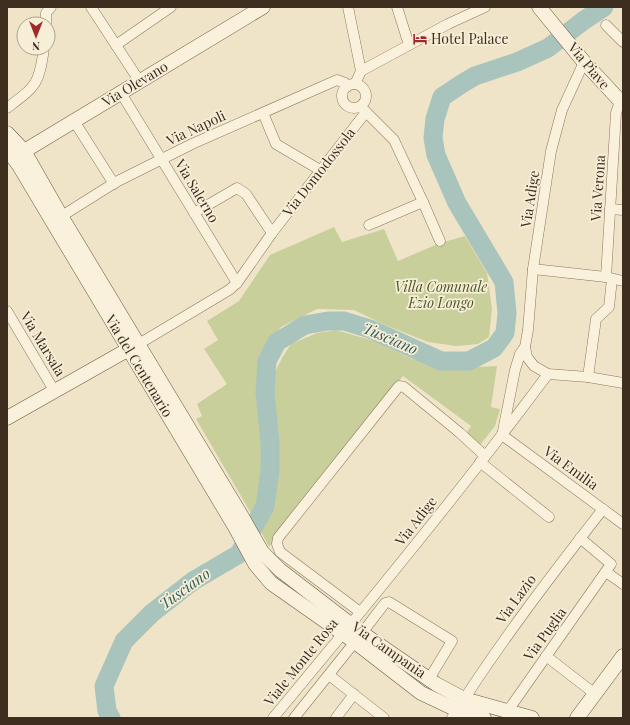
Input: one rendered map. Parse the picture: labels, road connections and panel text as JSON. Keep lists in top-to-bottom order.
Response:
{
  "streets": {
    "street": [
      "Via Piave",
      "Via Olevano",
      "Via Napoli",
      "Via Domodossola",
      "Via Verona",
      "Via Salerno",
      "Via Adige",
      "Via Marsala",
      "Via del Centenario",
      "Via Emilia",
      "Via Lazio",
      "Via Puglia",
      "Via Campania",
      "Viale Monte Rosa"
    ]
  },
  "crossings": [
    ["Via Piave", "Via Verona"],
    ["Via Piave", "Via Adige"],
    ["Via Olevano", "Via Salerno"],
    ["Via Olevano", "Via del Centenario"],
    ["Via Napoli", "Via Domodossola"],
    ["Via Napoli", "Via Salerno"],
    ["Via Napoli", "Via del Centenario"],
    ["Via Domodossola", "Via Salerno"],
    ["Via Domodossola", "Via Marsala"],
    ["Via Domodossola", "Via del Centenario"],
    ["Via Adige", "Via Emilia"],
    ["Via Adige", "Via Campania"],
    ["Via Adige", "Viale Monte Rosa"],
    ["Via del Centenario", "Via Campania"],
    ["Via Emilia", "Via Lazio"],
    ["Via Lazio", "Via Campania"],
    ["Via Puglia", "Via Campania"],
    ["Via Campania", "Viale Monte Rosa"]
  ],
  "water": ["Tusciano"],
  "parks": ["Villa Comunale Ezio Longo"],
  "places": {
    "hotel": ["Hotel Palace"]
  },
  "north": "bottom"
}
